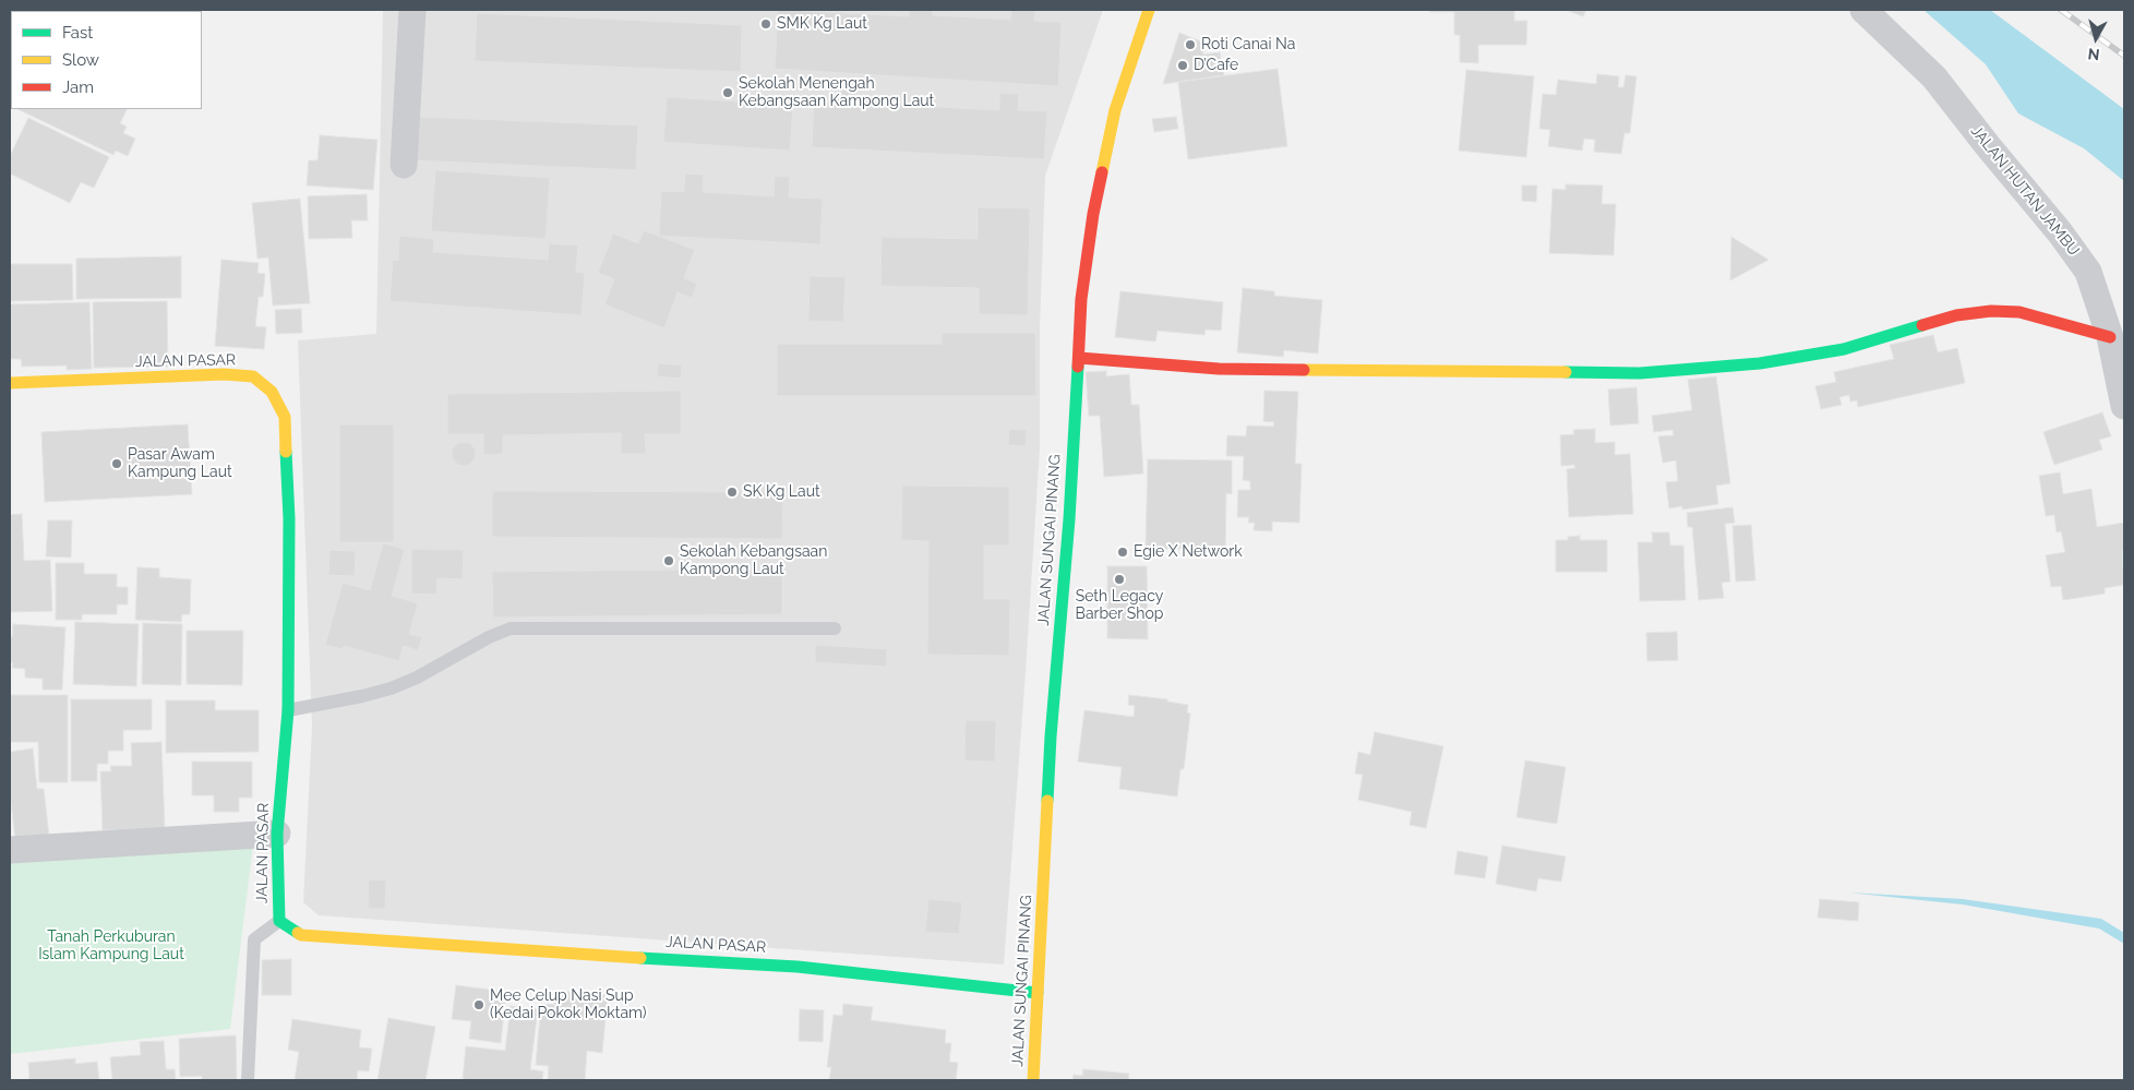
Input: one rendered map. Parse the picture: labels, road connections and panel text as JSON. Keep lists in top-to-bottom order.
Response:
{
  "streets": {
    "street": ["JALAN HUTAN JAMBU", "JALAN PASAR", "JALAN SUNGAI PINANG"]
  },
  "crossings": [
    ["JALAN PASAR", "JALAN SUNGAI PINANG"]
  ],
  "parks": ["Tanah Perkuburan Islam Kampung Laut"],
  "places": [
    "SMK Kg Laut",
    "Roti Canai Na",
    "D’Cafe",
    "Sekolah Menengah Kebangsaan Kampong Laut",
    "Pasar Awam Kampung Laut",
    "SK Kg Laut",
    "Egie X Network",
    "Sekolah Kebangsaan Kampong Laut",
    "Seth Legacy Barber Shop",
    "Mee Celup Nasi Sup (Kedai Pokok Moktam)"
  ],
  "legend": ["Fast", "Slow", "Jam"],
  "north": "bottom"
}
